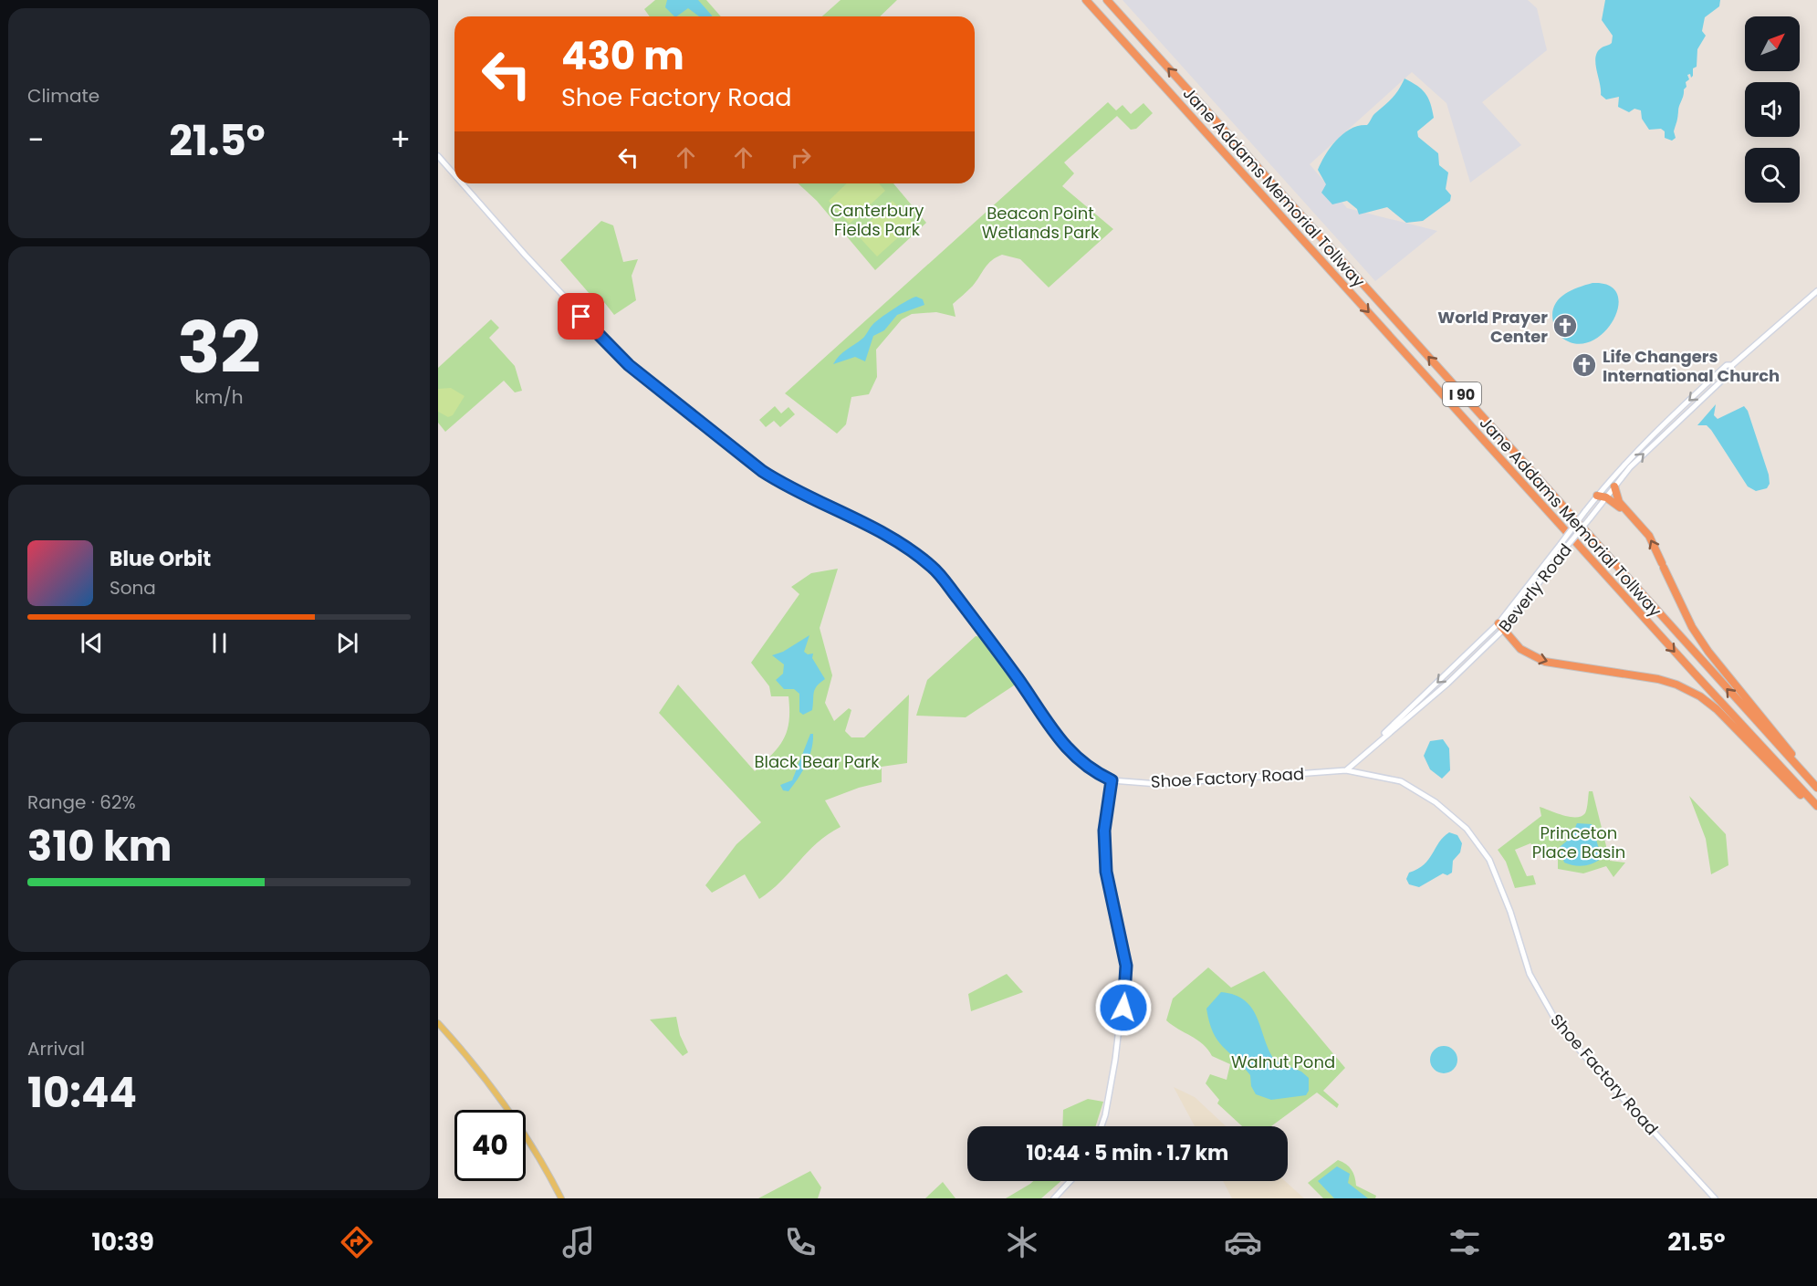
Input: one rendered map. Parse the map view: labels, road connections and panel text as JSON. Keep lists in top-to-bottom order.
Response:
{
  "streets": {
    "highway": ["Jane Addams Memorial Tollway", "I 90"],
    "street": ["Beverly Road", "Shoe Factory Road"]
  },
  "crossings": [
    ["Beverly Road", "Shoe Factory Road"]
  ],
  "parks": [
    "Canterbury Fields Park",
    "Beacon Point Wetlands Park",
    "Black Bear Park",
    "Princeton Place Basin",
    "Walnut Pond"
  ],
  "places": {
    "church": ["World Prayer Center", "Life Changers International Church"]
  },
  "north": "top right",
  "page": {
    "tile": [
      "Climate",
      ["32", "km/h"],
      ["Range · 62%", "310 km"],
      ["Arrival", "10:44"]
    ],
    "turn": ["430 m", "Shoe Factory Road"],
    "heat": ["−", "21.5°", "+"],
    "song": ["Blue Orbit", "Sona"],
    "limit": "40",
    "trip": "10:44 · 5 min · 1.7 km",
    "tabs": ["10:39", "21.5°"]
  }
}
